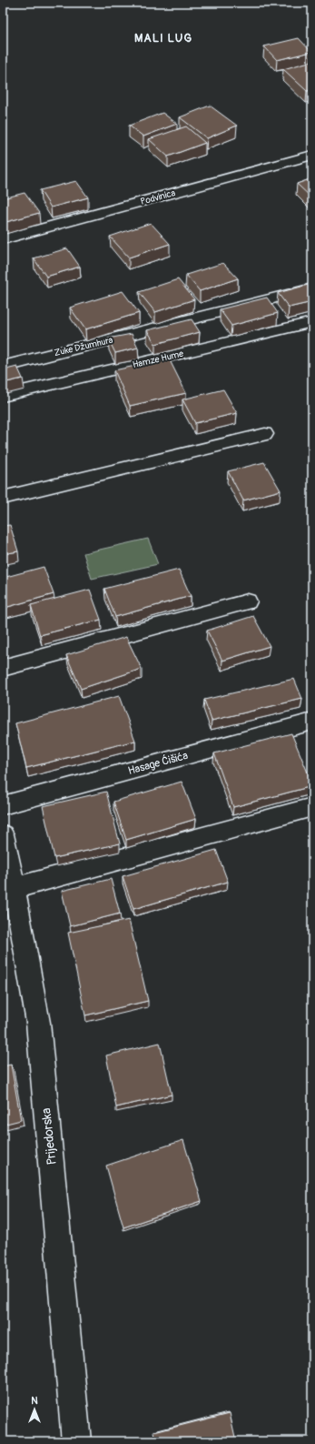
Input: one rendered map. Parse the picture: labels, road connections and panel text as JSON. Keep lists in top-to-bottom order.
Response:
{
  "streets": {
    "street": [
      "Podvinica",
      "Zuke Džumhura",
      "Hamze Hume",
      "Hasage Ćišića",
      "Prijedorska"
    ]
  },
  "districts": ["MALI LUG"],
  "north": "top"
}
